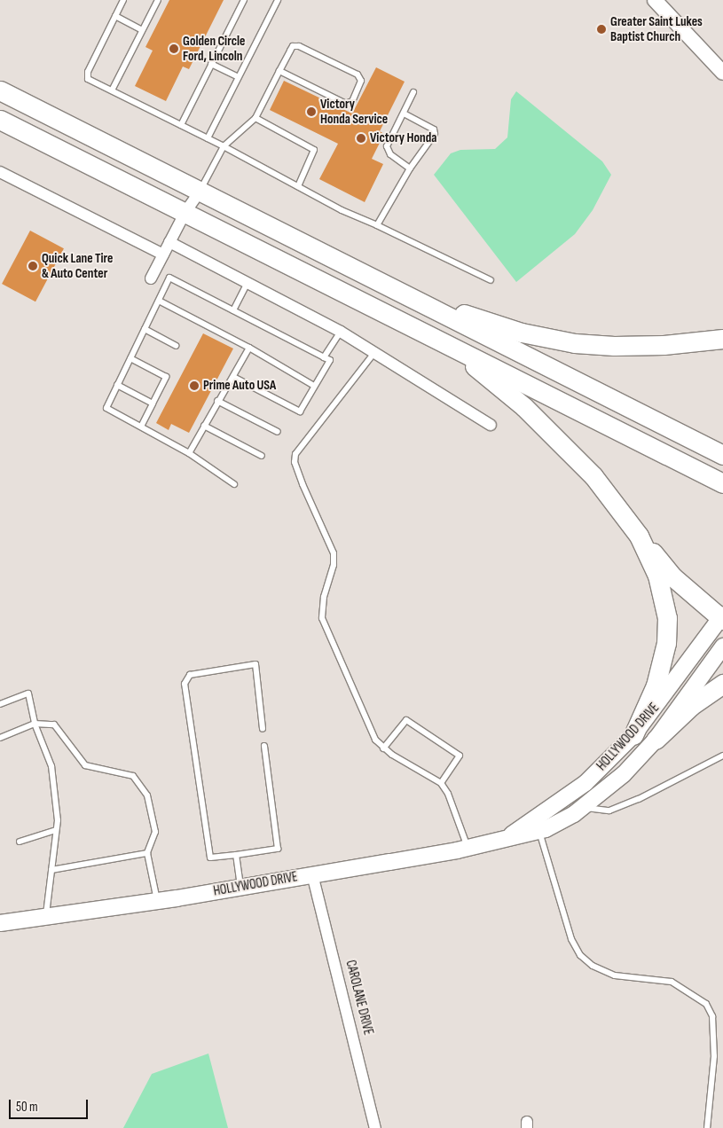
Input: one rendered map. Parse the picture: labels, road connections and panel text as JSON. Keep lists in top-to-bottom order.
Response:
{
  "streets": {
    "main road": ["HOLLYWOOD DRIVE"],
    "street": ["CAROLANE DRIVE"]
  },
  "crossings": [
    ["HOLLYWOOD DRIVE", "CAROLANE DRIVE"]
  ],
  "places": [
    "Greater Saint Lukes Baptist Church",
    "Golden Circle Ford, Lincoln",
    "Victory Honda Service",
    "Victory Honda",
    "Quick Lane Tire & Auto Center",
    "Prime Auto USA"
  ],
  "scale_bar": "50 m"
}
